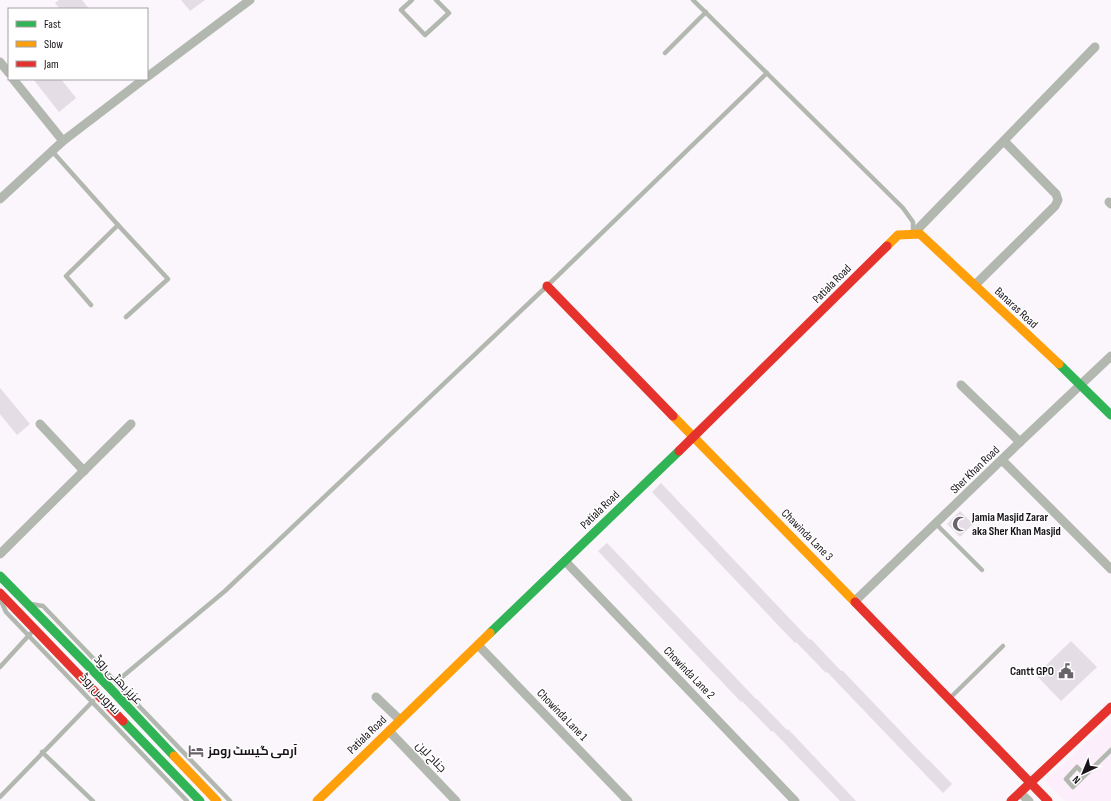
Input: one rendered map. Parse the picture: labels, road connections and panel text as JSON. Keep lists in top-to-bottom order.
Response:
{
  "streets": {
    "street": [
      "Patiala Road",
      "Banaras Road",
      "Sher Khan Road",
      "Chawinda Lane 3",
      "Chowinda Lane 2",
      "عزیز بھٹی روڈ",
      "Chowinda Lane 1",
      "جناح لین"
    ],
    "lane": ["سروس روڈ"]
  },
  "crossings": [
    ["Patiala Road", "Banaras Road"],
    ["Patiala Road", "Chawinda Lane 3"],
    ["Patiala Road", "Chowinda Lane 2"],
    ["Patiala Road", "Chowinda Lane 1"],
    ["Patiala Road", "جناح لین"],
    ["Banaras Road", "Sher Khan Road"],
    ["Sher Khan Road", "Chawinda Lane 3"],
    ["عزیز بھٹی روڈ", "سروس روڈ"]
  ],
  "places": {
    "mosque": ["Jamia Masjid Zarar aka Sher Khan Masjid"],
    "public building": ["Cantt GPO"],
    "hotel": ["آرمی گیسٹ رومز"]
  },
  "legend": ["Fast", "Slow", "Jam"],
  "north": "bottom left"
}
